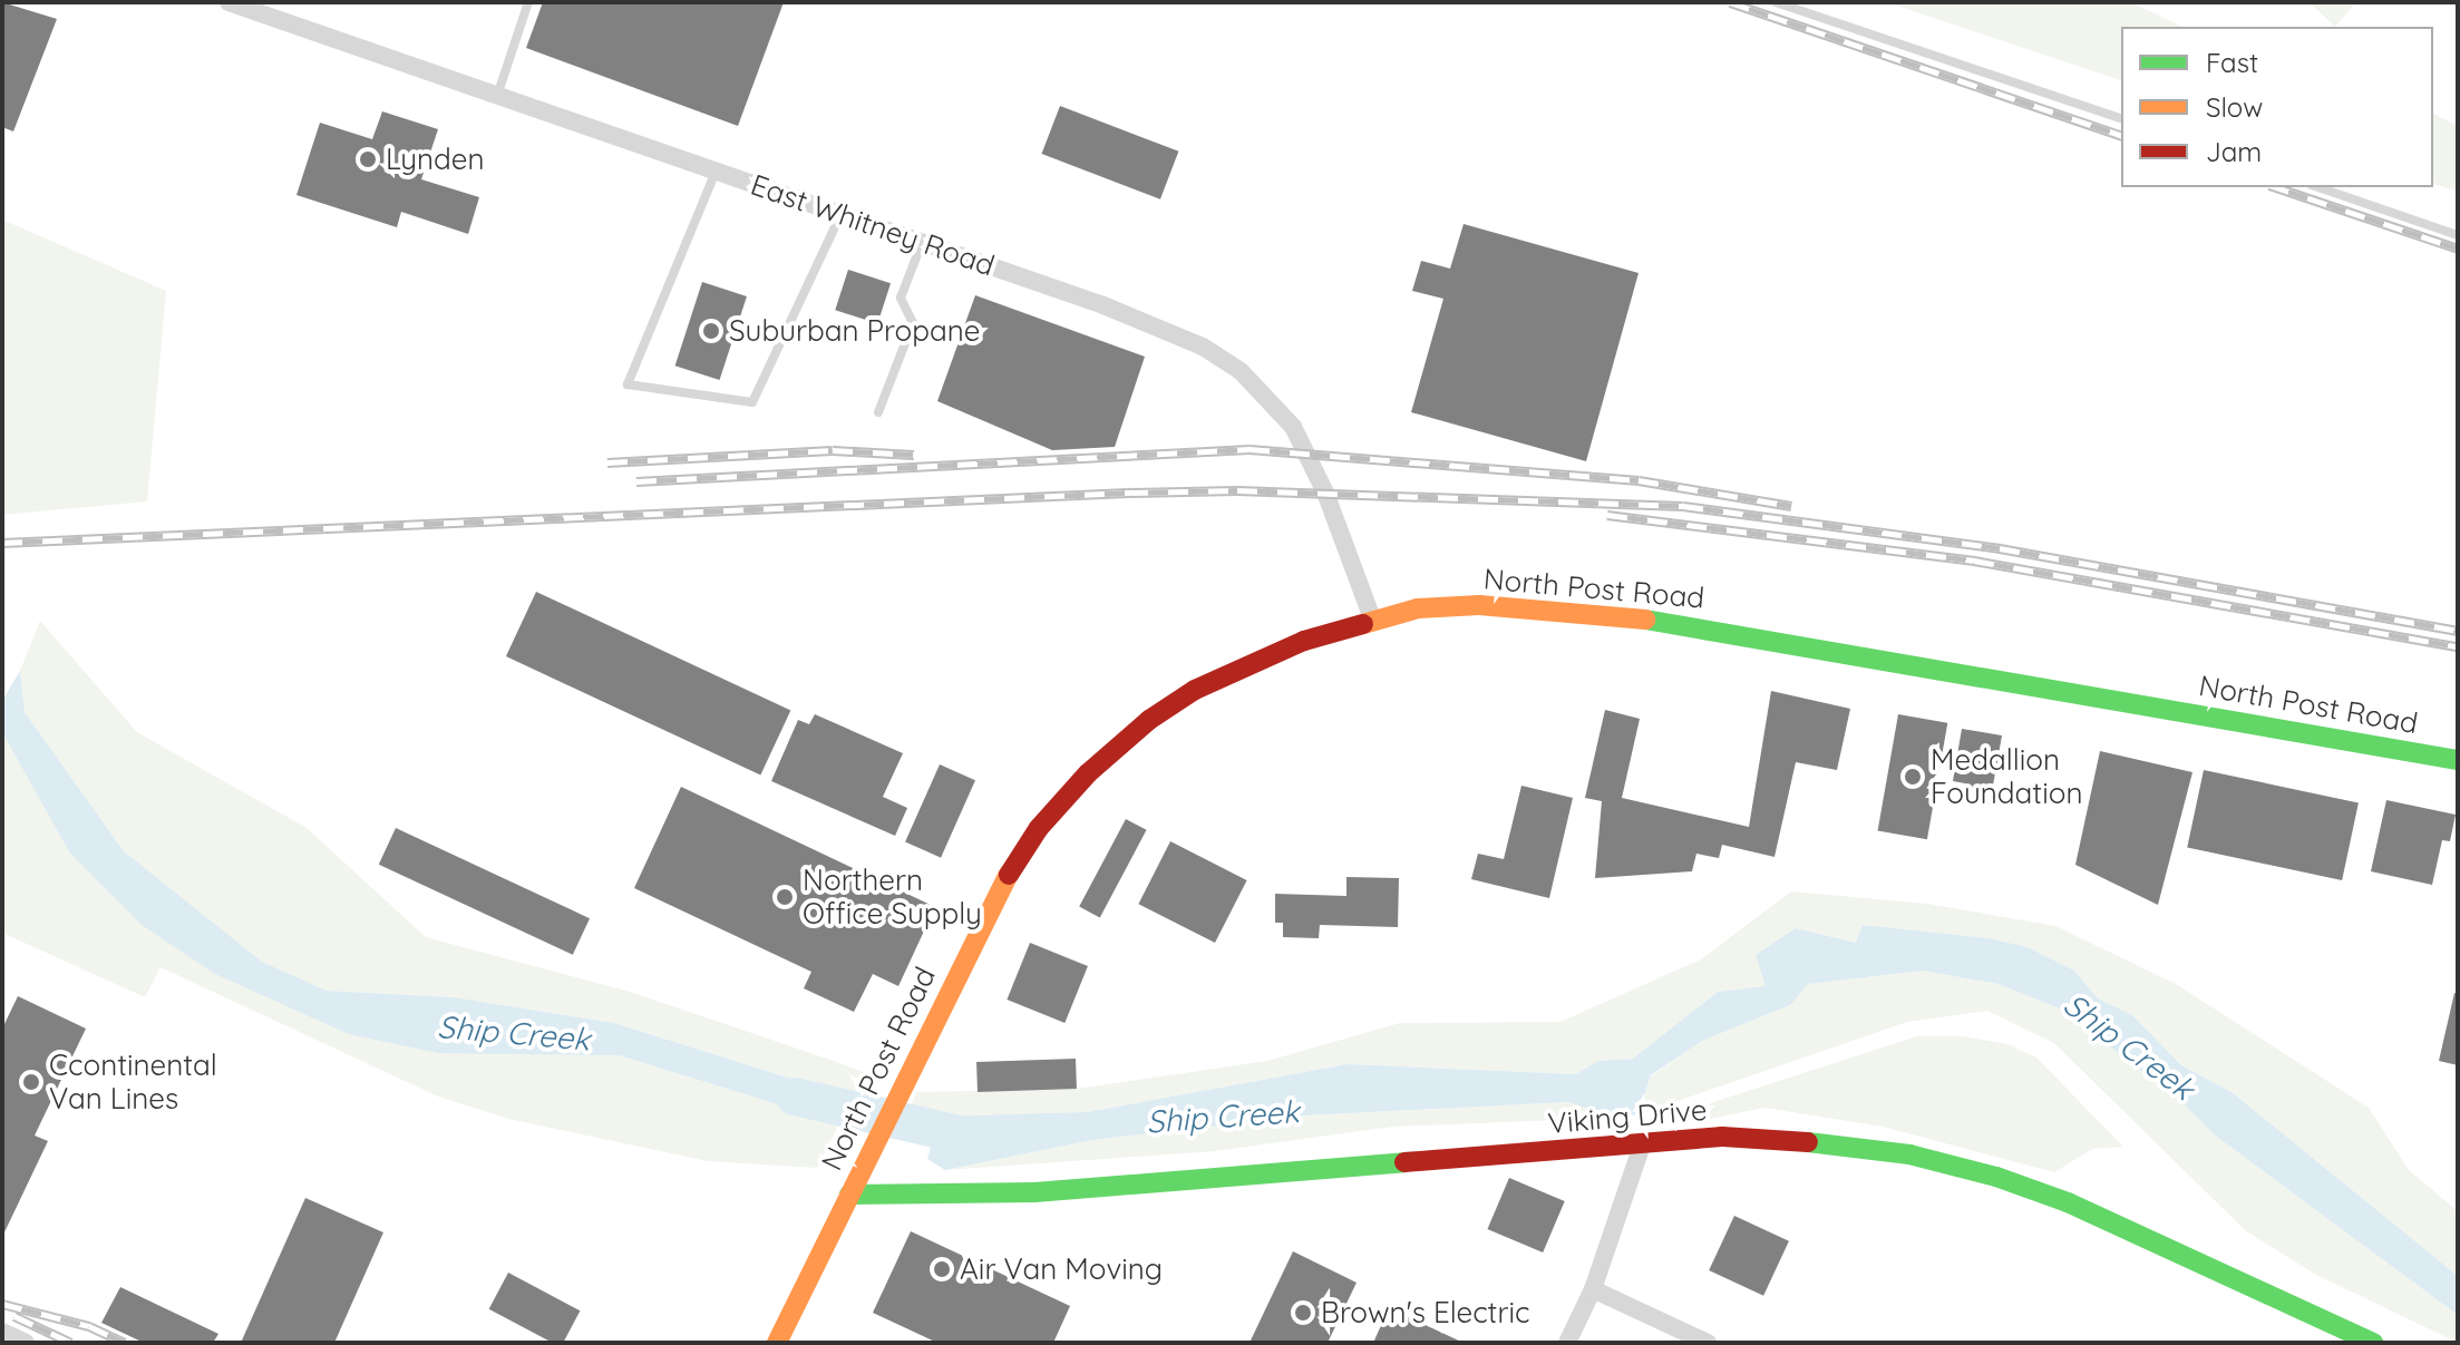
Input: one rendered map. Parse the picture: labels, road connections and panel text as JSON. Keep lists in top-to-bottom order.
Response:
{
  "streets": {
    "street": ["East Whitney Road", "North Post Road", "Viking Drive"]
  },
  "crossings": [
    ["East Whitney Road", "North Post Road"],
    ["North Post Road", "Viking Drive"]
  ],
  "water": ["Ship Creek"],
  "places": [
    "Lynden",
    "Suburban Propane",
    "Medallion Foundation",
    "Northern Office Supply",
    "Ccontinental Van Lines",
    "Air Van Moving",
    "Brown's Electric"
  ],
  "legend": ["Fast", "Slow", "Jam"]
}
